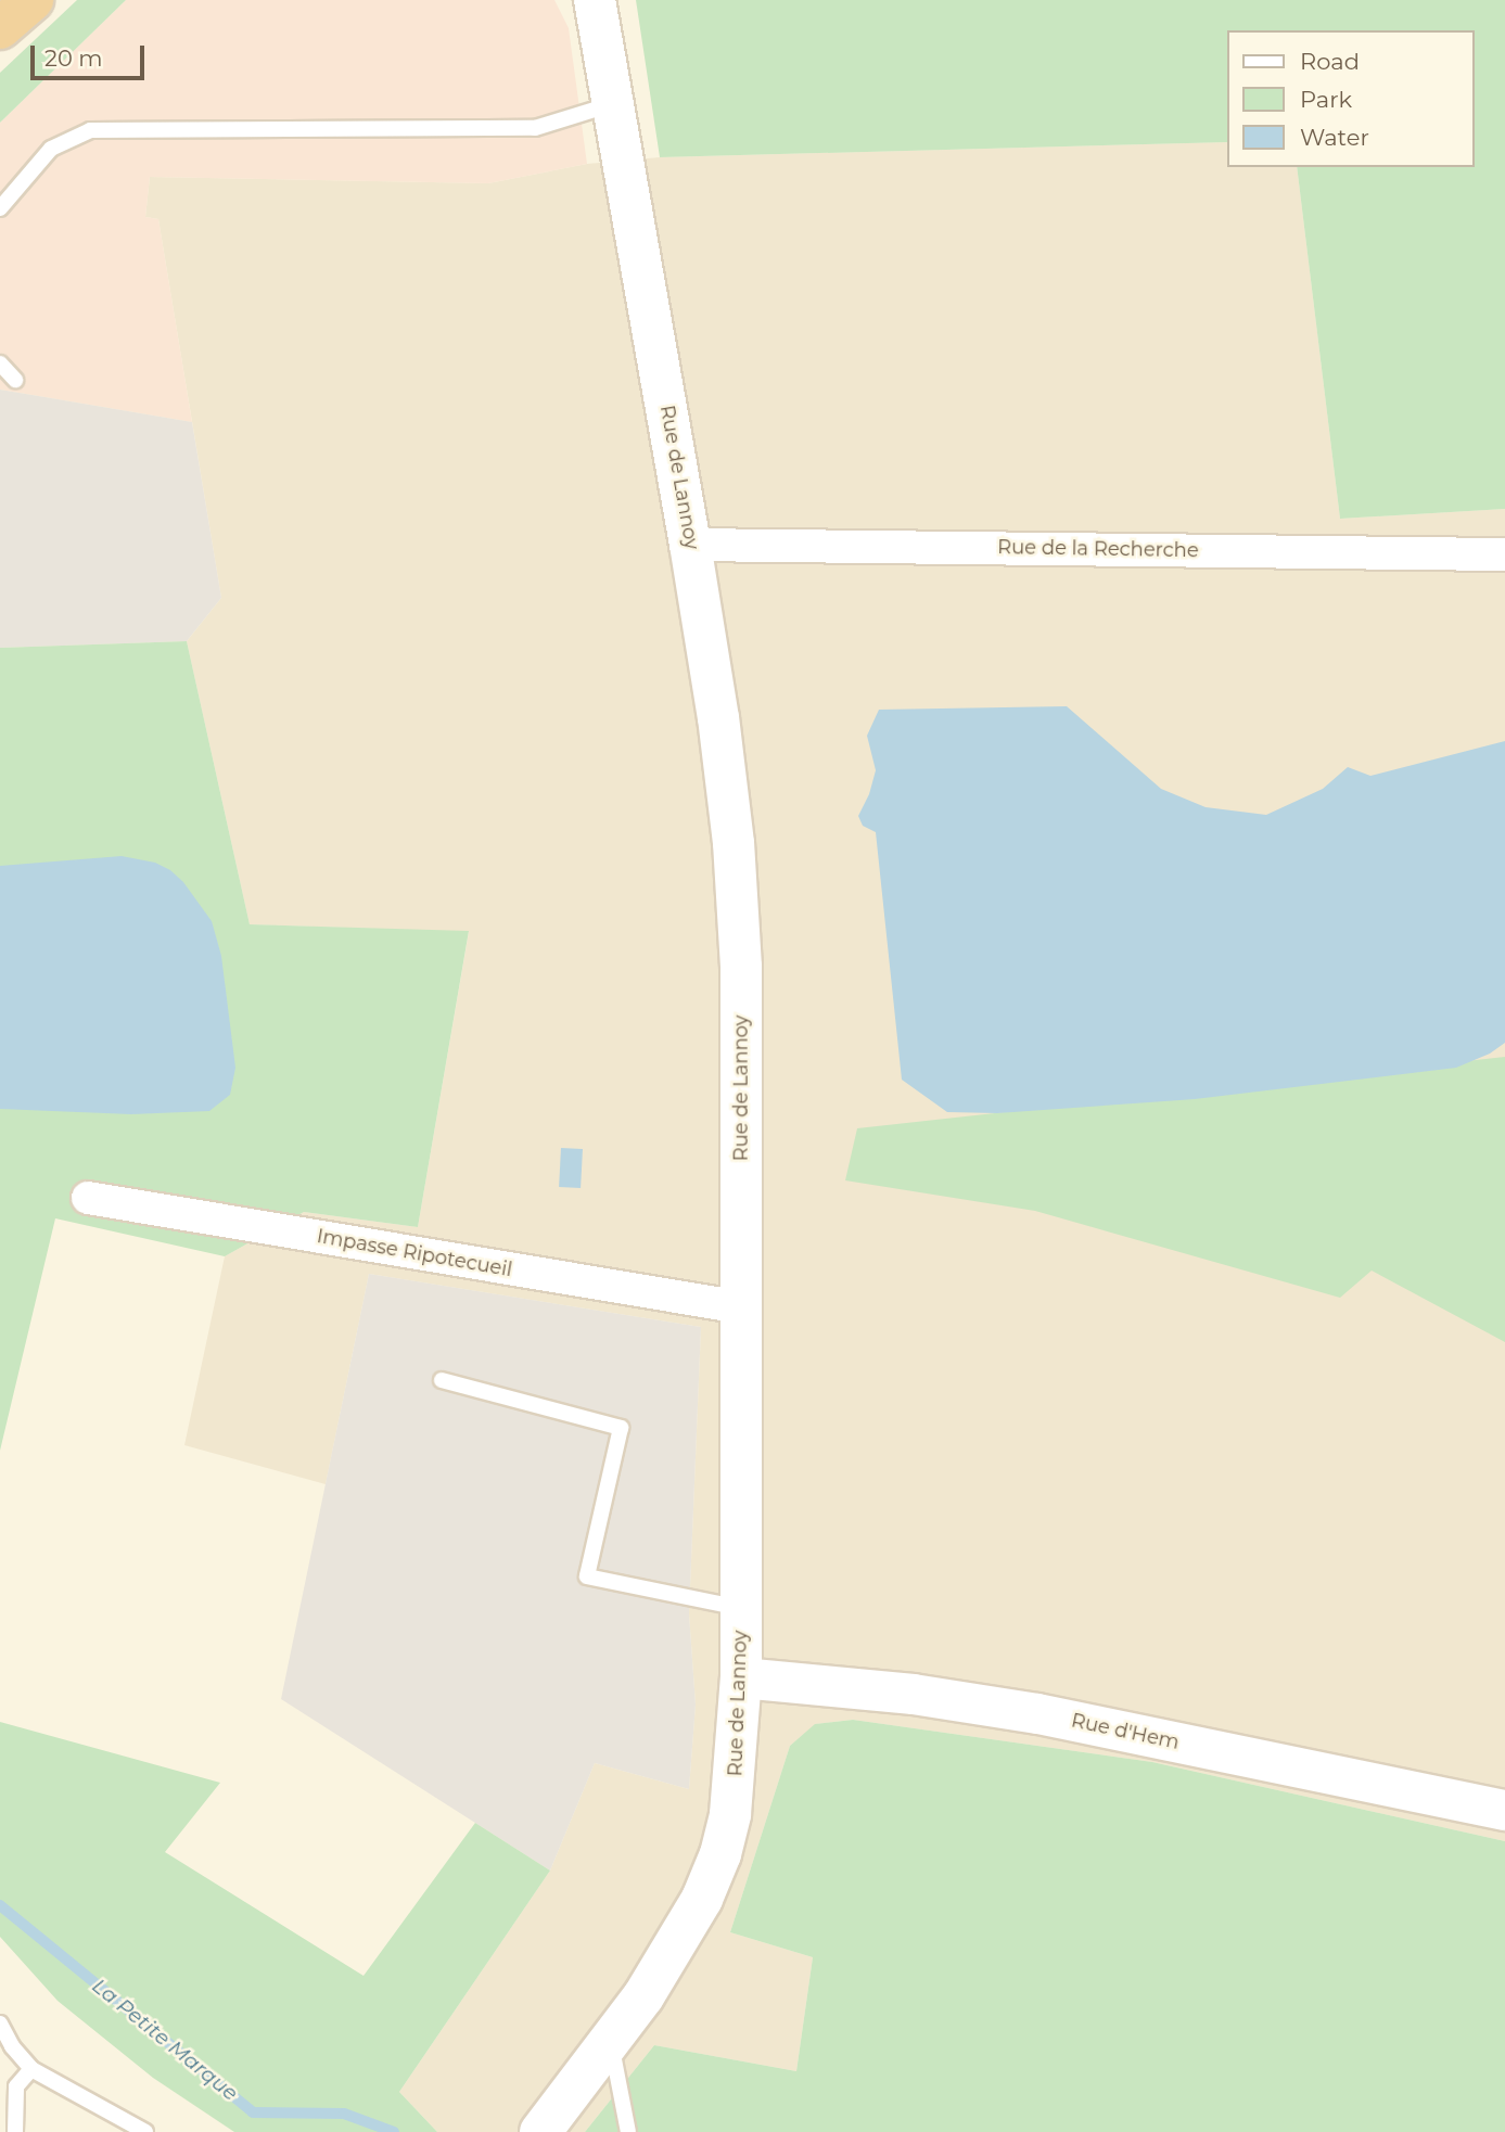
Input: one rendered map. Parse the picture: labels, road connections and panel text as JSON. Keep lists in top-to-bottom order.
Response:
{
  "streets": {
    "main road": ["Rue de Lannoy"],
    "street": ["Rue de la Recherche", "Impasse Ripotecueil", "Rue d'Hem"]
  },
  "crossings": [
    ["Rue de Lannoy", "Rue de la Recherche"],
    ["Rue de Lannoy", "Impasse Ripotecueil"],
    ["Rue de Lannoy", "Rue d'Hem"]
  ],
  "water": ["La Petite Marque"],
  "legend": ["Road", "Park", "Water"],
  "scale_bar": "20 m"
}
